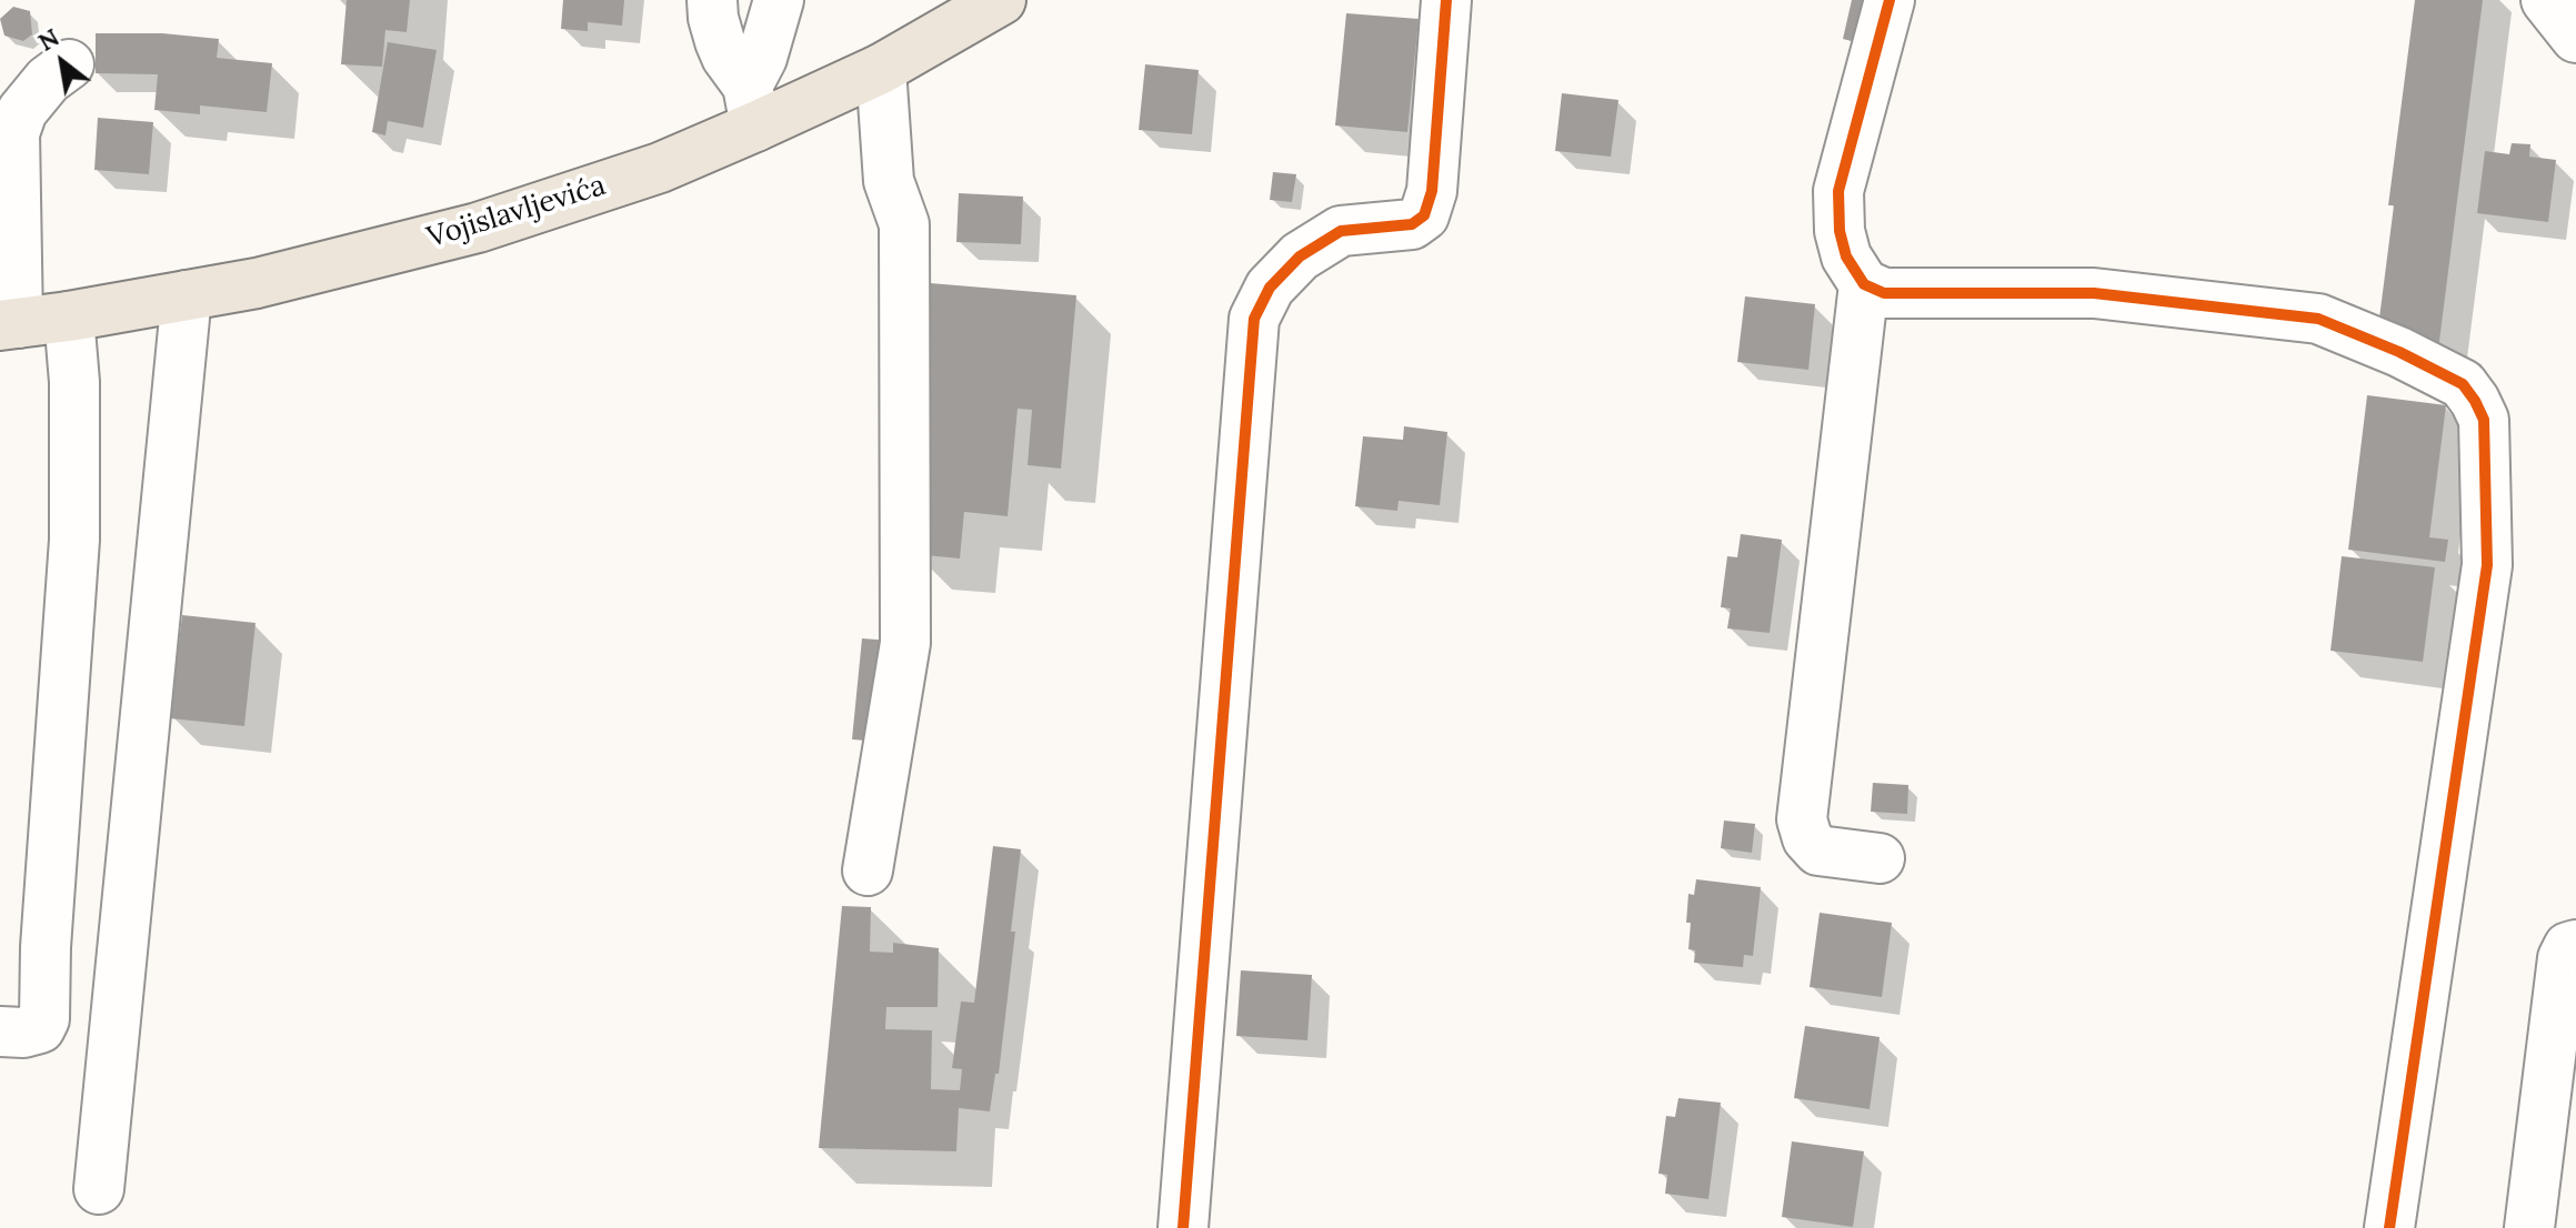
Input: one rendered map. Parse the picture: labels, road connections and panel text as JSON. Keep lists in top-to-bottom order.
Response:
{
  "streets": {
    "main road": ["Vojislavljevića"]
  },
  "north": "top left"
}
